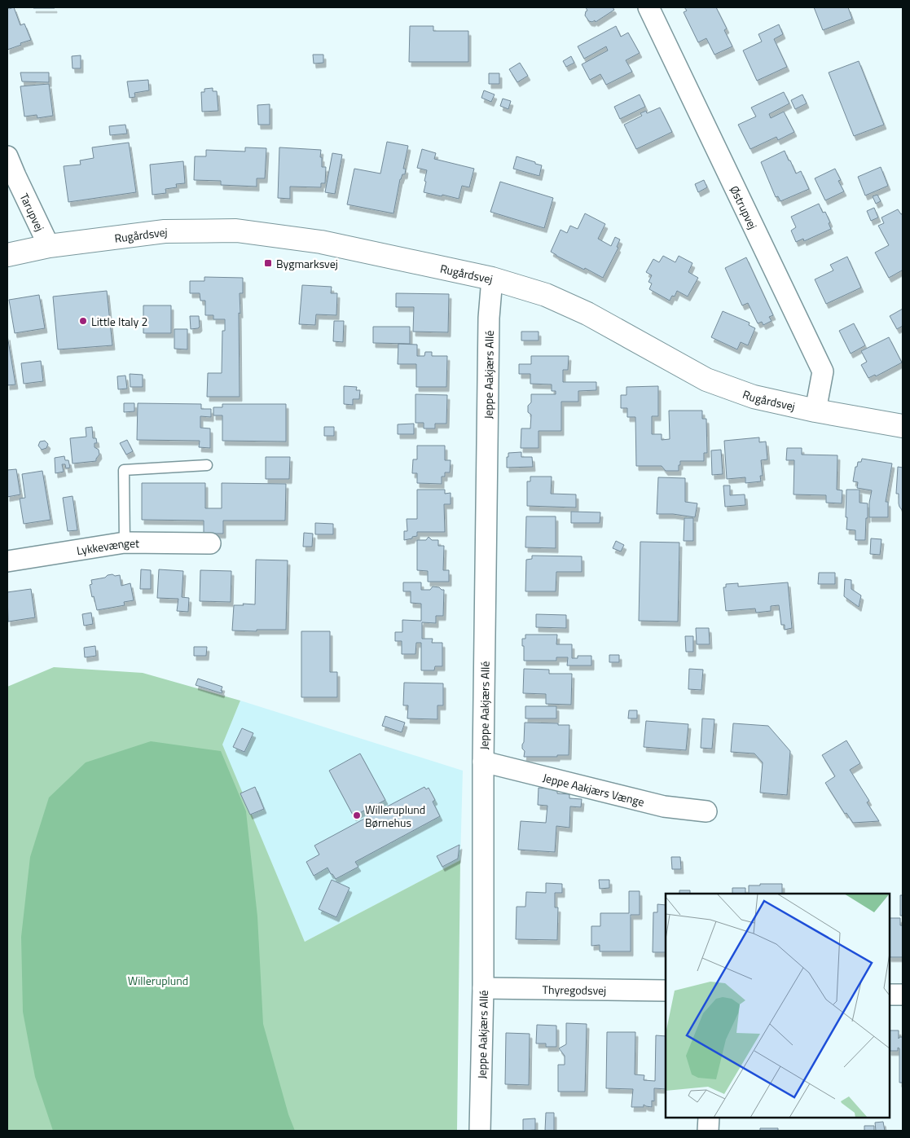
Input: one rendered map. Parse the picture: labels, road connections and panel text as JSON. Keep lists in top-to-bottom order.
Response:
{
  "streets": {
    "street": [
      "Østrupvej",
      "Tarupvej",
      "Rugårdsvej",
      "Jeppe Aakjærs Allé",
      "Lykkevænget",
      "Jeppe Aakjærs Vænge",
      "Thyregodsvej"
    ]
  },
  "crossings": [
    ["Østrupvej", "Rugårdsvej"],
    ["Tarupvej", "Rugårdsvej"],
    ["Rugårdsvej", "Jeppe Aakjærs Allé"],
    ["Jeppe Aakjærs Allé", "Jeppe Aakjærs Vænge"],
    ["Jeppe Aakjærs Allé", "Thyregodsvej"]
  ],
  "parks": ["Willeruplund"],
  "places": {
    "transit": ["Bygmarksvej"],
    "other": ["Little Italy 2", "Willeruplund Børnehus"]
  }
}
